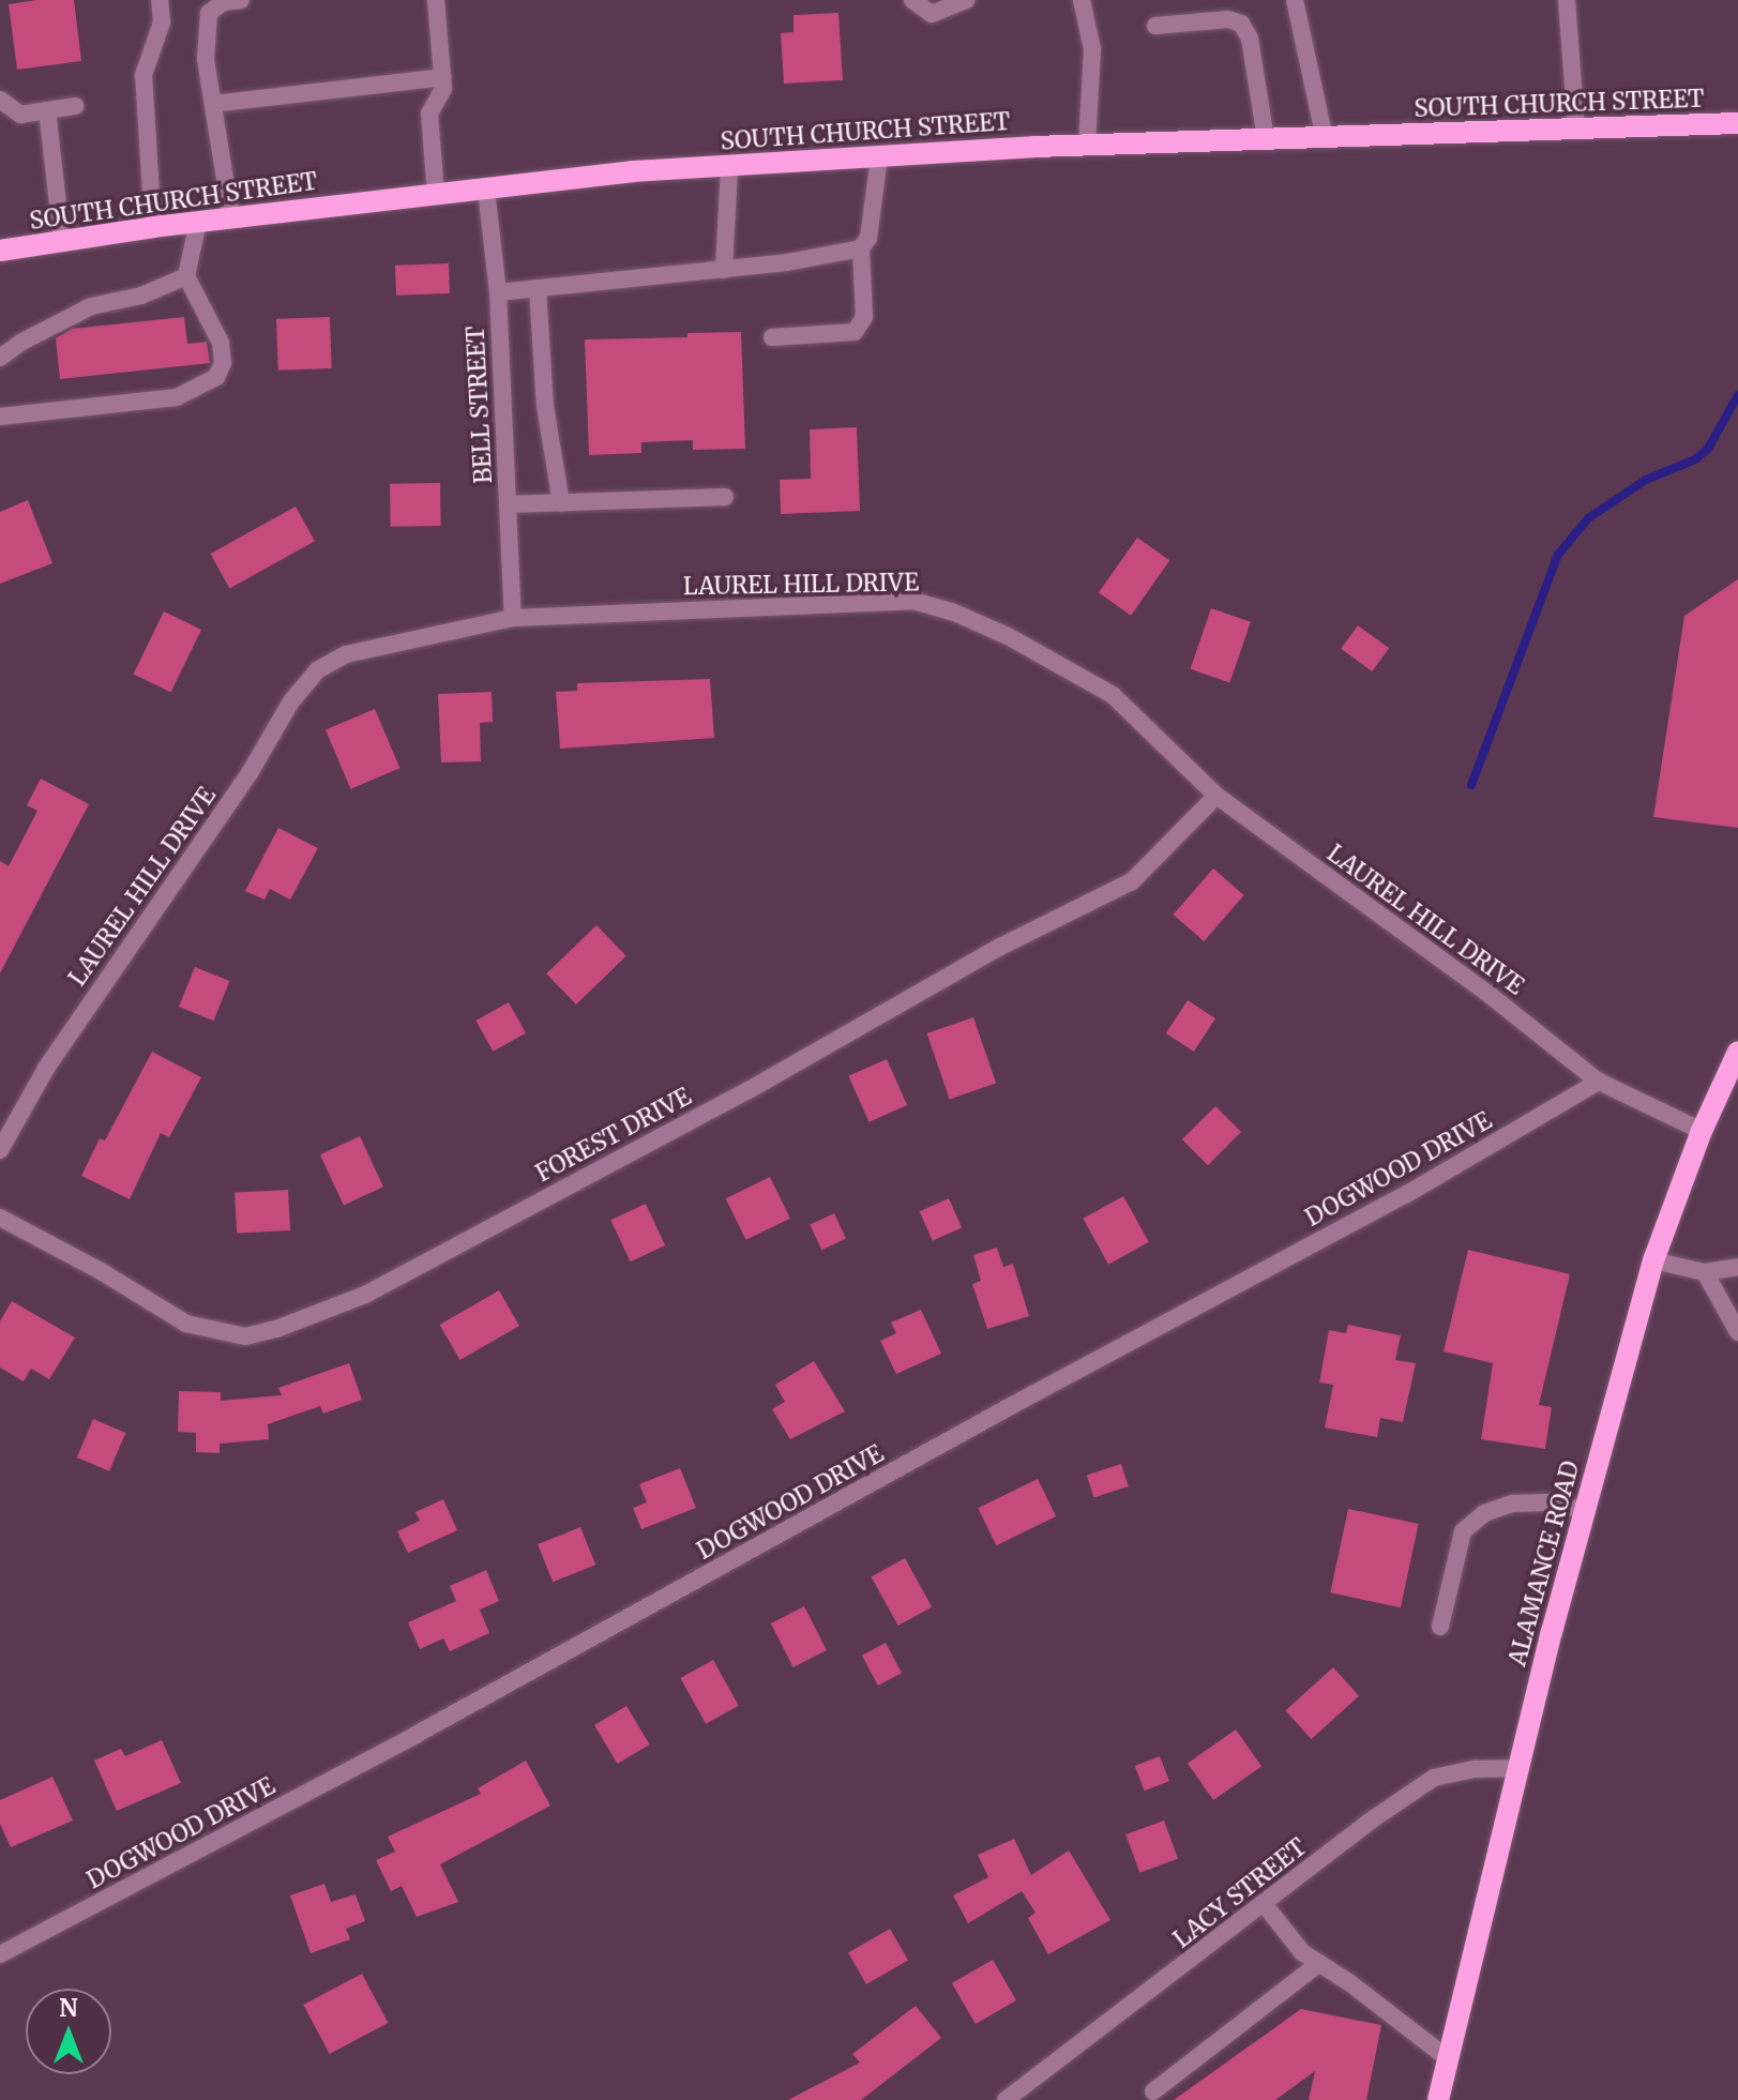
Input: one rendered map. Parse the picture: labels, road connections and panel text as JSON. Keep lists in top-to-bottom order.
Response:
{
  "streets": {
    "main road": ["SOUTH CHURCH STREET", "ALAMANCE ROAD"],
    "street": [
      "BELL STREET",
      "LAUREL HILL DRIVE",
      "FOREST DRIVE",
      "DOGWOOD DRIVE",
      "LACY STREET"
    ]
  },
  "crossings": [
    ["SOUTH CHURCH STREET", "BELL STREET"],
    ["BELL STREET", "LAUREL HILL DRIVE"],
    ["LAUREL HILL DRIVE", "FOREST DRIVE"],
    ["LAUREL HILL DRIVE", "DOGWOOD DRIVE"],
    ["LAUREL HILL DRIVE", "ALAMANCE ROAD"],
    ["ALAMANCE ROAD", "LACY STREET"]
  ],
  "north": "top"
}
